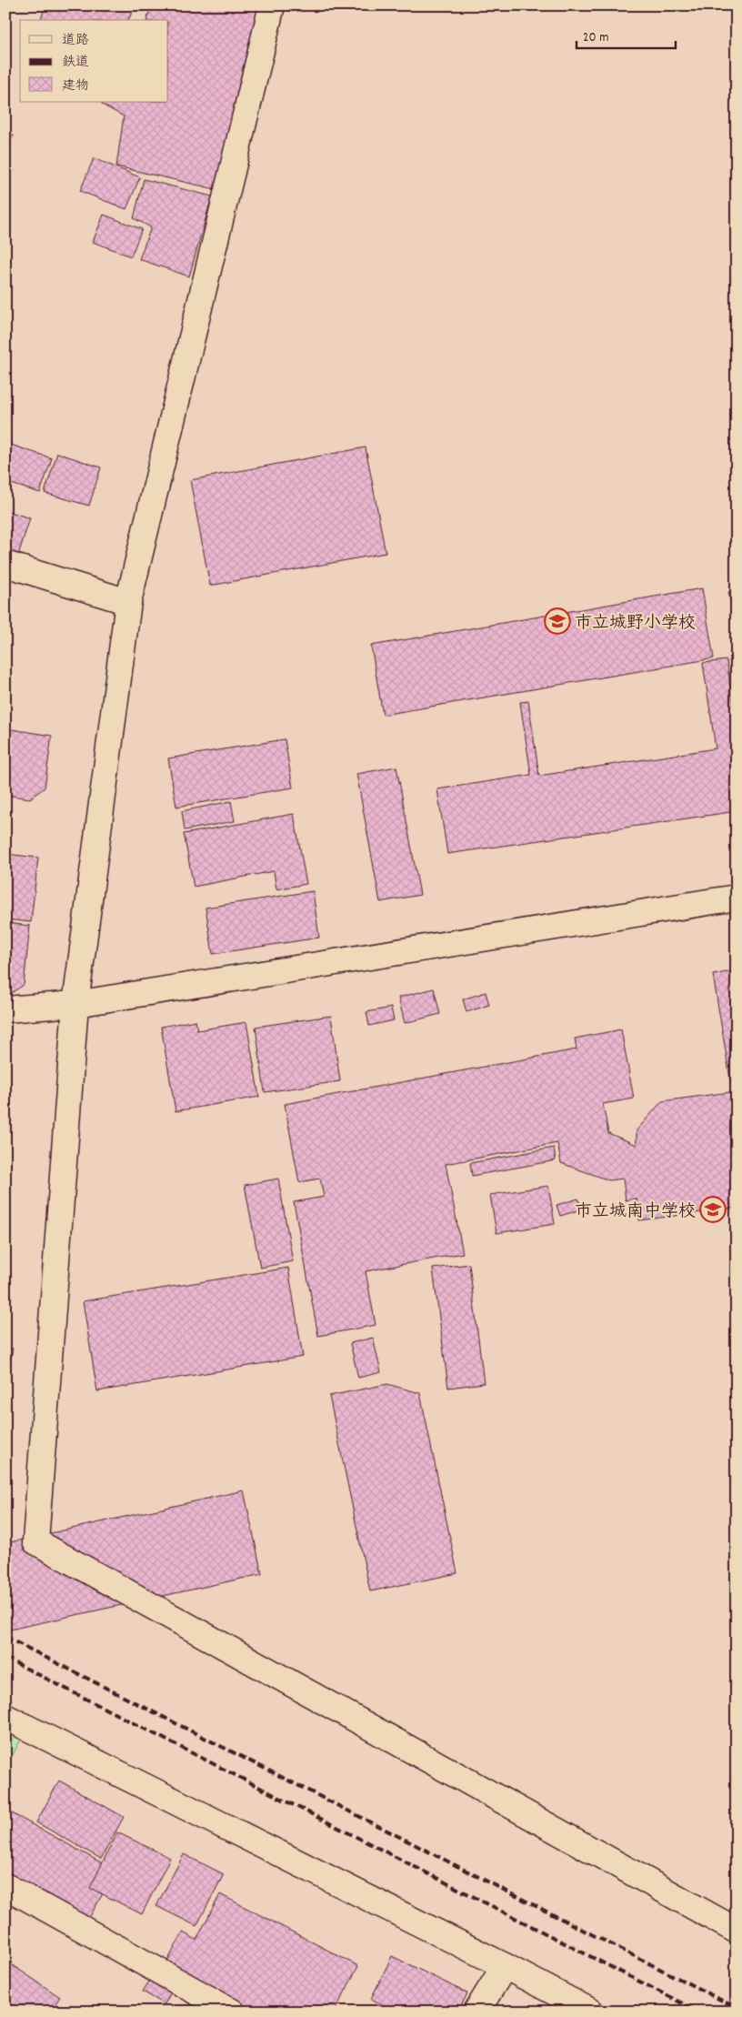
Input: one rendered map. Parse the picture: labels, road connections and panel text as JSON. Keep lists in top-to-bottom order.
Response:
{
  "places": {
    "school or university": ["市立城野小学校", "市立城南中学校"]
  },
  "legend": ["道路", "鉄道", "建物"],
  "scale_bar": "20 m"
}
